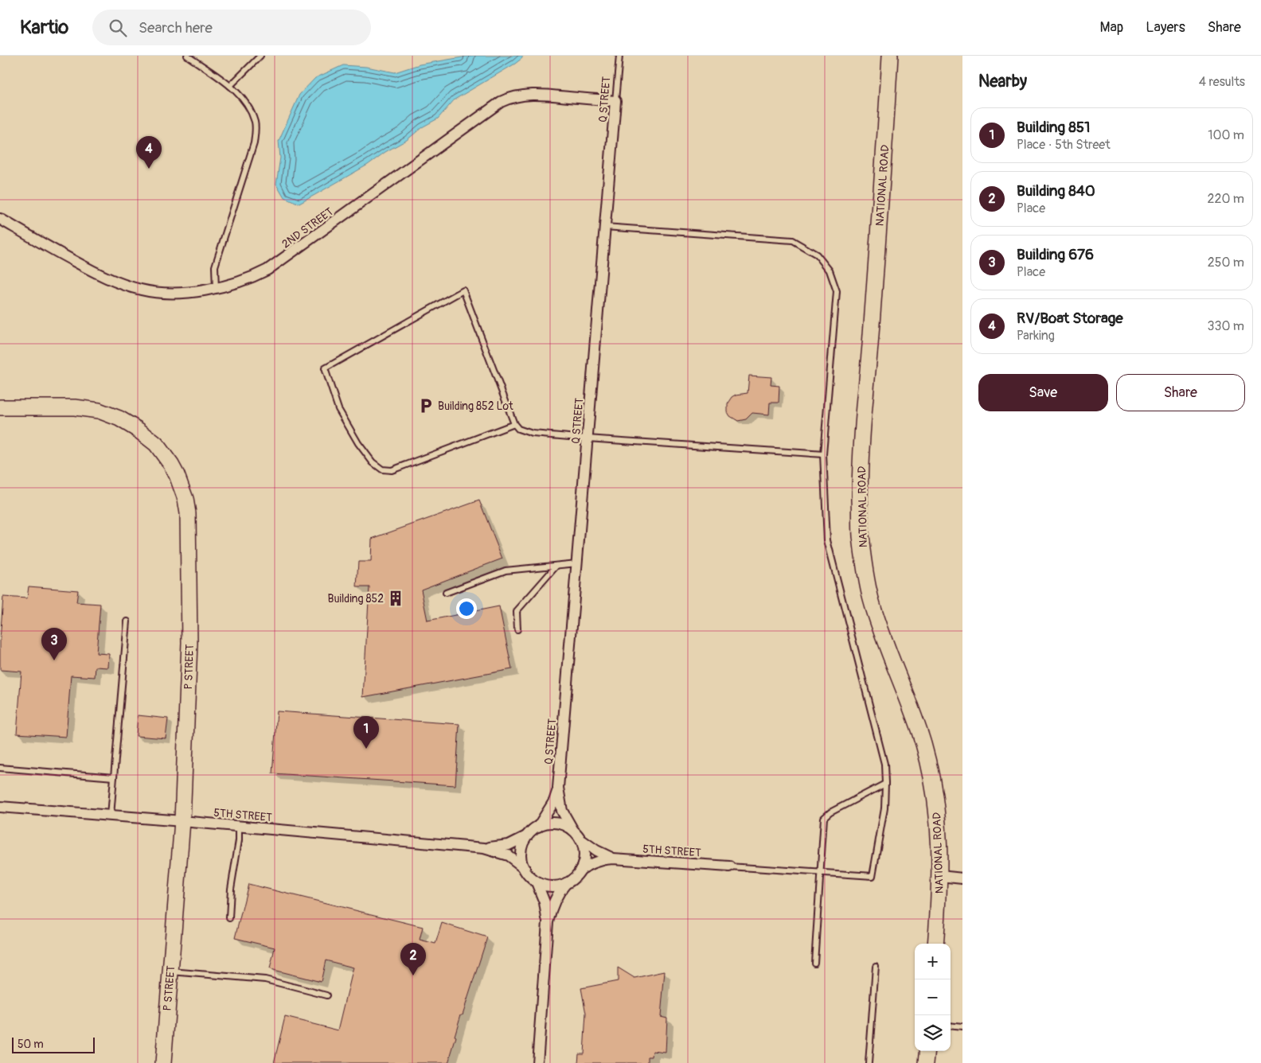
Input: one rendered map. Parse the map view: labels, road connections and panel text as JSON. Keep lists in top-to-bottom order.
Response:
{
  "streets": {
    "main road": ["NATIONAL ROAD", "P STREET"],
    "street": ["Q STREET", "2ND STREET", "5TH STREET"]
  },
  "crossings": [
    ["Q STREET", "2ND STREET"],
    ["Q STREET", "5TH STREET"],
    ["P STREET", "5TH STREET"]
  ],
  "places": {
    "parking": ["Building 852 Lot"],
    "building": ["Building 852"]
  },
  "scale_bar": "50 m",
  "page": {
    "header": "Kartio",
    "search": "Search here",
    "nav": ["Map", "Layers", "Share"],
    "heading": ["Nearby", "4 results"],
    "list": [
      {
        "mark": "1",
        "name": "Building 851",
        "note": "Place · 5th Street",
        "value": "100 m"
      },
      {
        "mark": "2",
        "name": "Building 840",
        "note": "Place",
        "value": "220 m"
      },
      {
        "mark": "3",
        "name": "Building 676",
        "note": "Place",
        "value": "250 m"
      },
      {
        "mark": "4",
        "name": "RV/Boat Storage",
        "note": "Parking",
        "value": "330 m"
      }
    ],
    "pins": [
      "4",
      "3",
      "1",
      "2"
    ],
    "buttons": ["Save", "Share"],
    "map_buttons": ["+", "−"],
    "scale": "50 m"
  }
}
